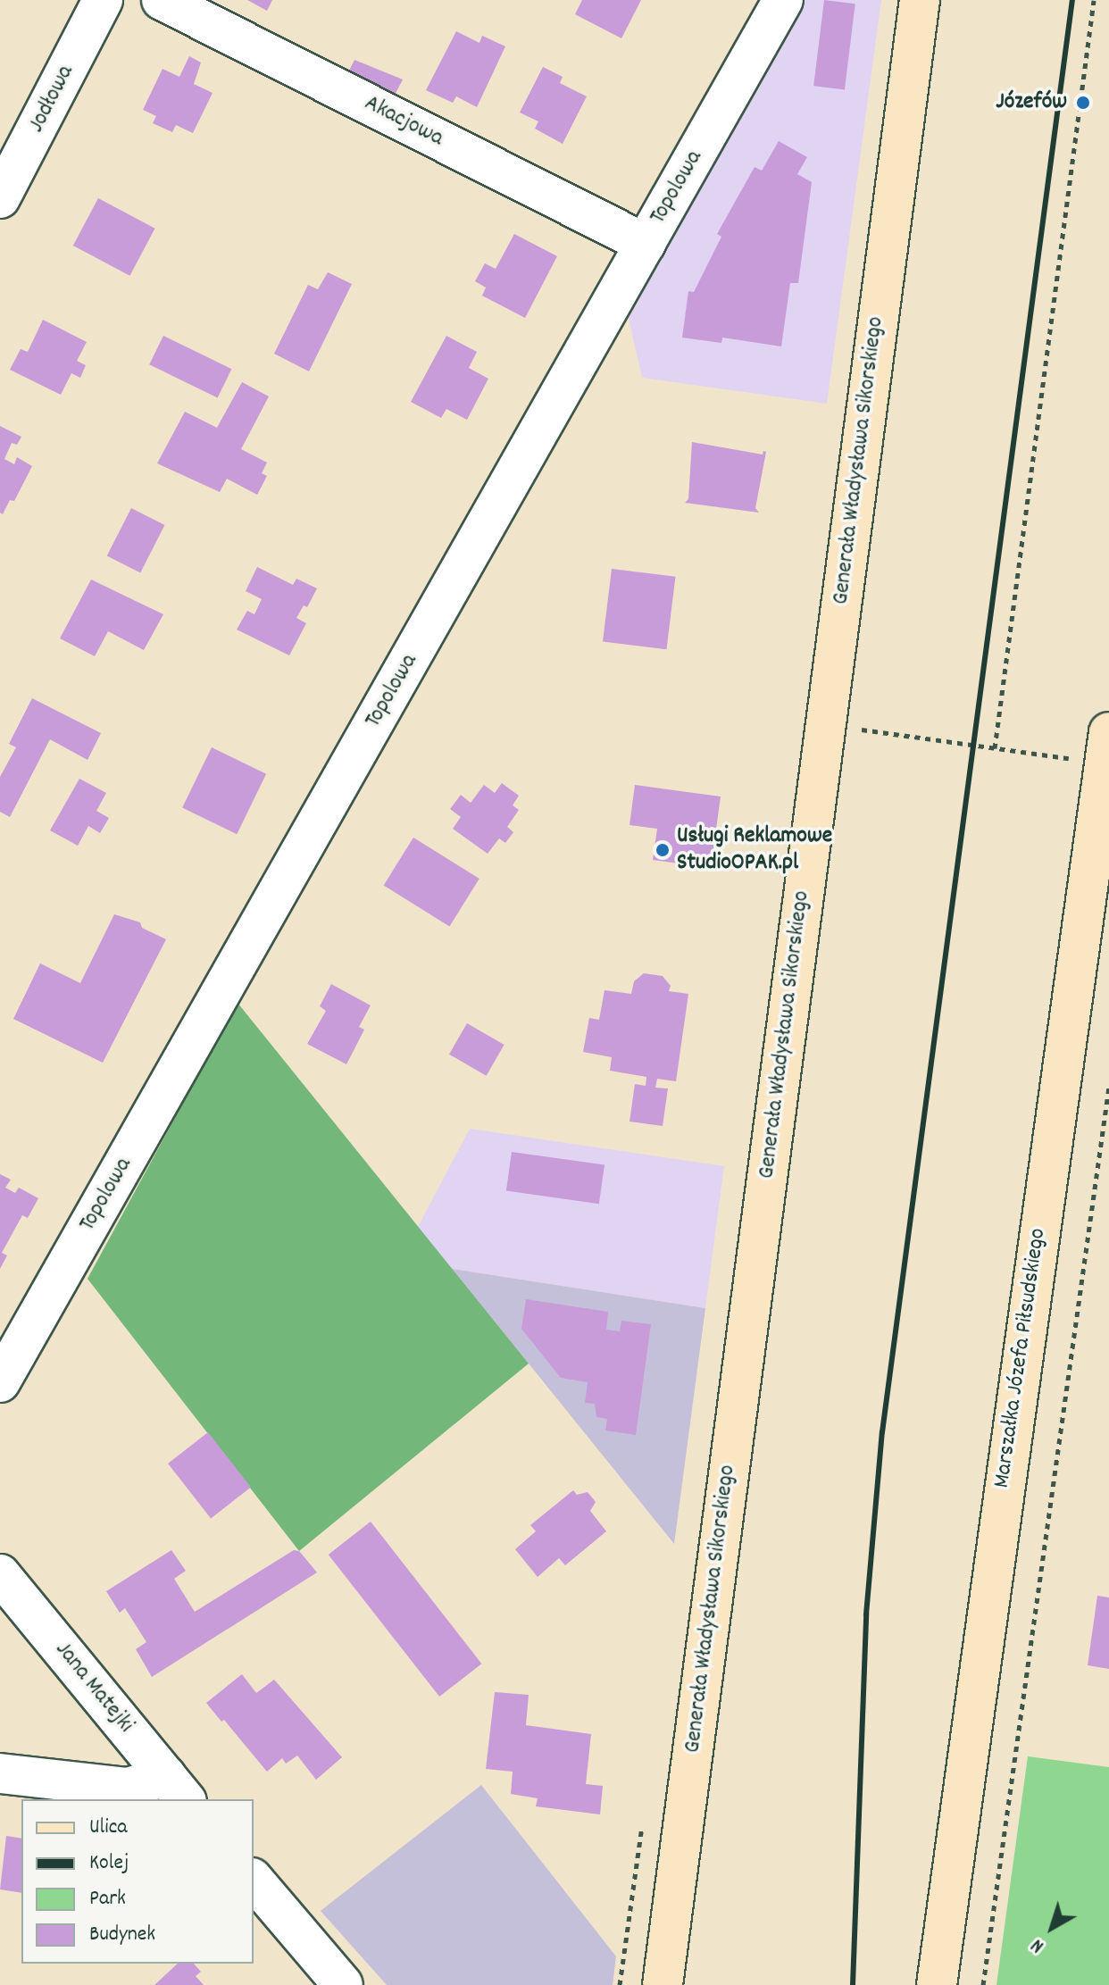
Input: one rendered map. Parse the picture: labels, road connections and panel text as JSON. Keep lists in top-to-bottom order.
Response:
{
  "streets": {
    "main road": ["Generała Władysława Sikorskiego", "Marszałka Józefa Piłsudskiego"],
    "street": [
      "Jodłowa",
      "Akacjowa",
      "Topolowa",
      "Jana Matejki"
    ]
  },
  "crossings": [
    ["Akacjowa", "Topolowa"]
  ],
  "places": ["Józefów", "Usługi Reklamowe StudioOPAK.pl"],
  "legend": [
    "Ulica",
    "Kolej",
    "Park",
    "Budynek"
  ],
  "north": "bottom left"
}
